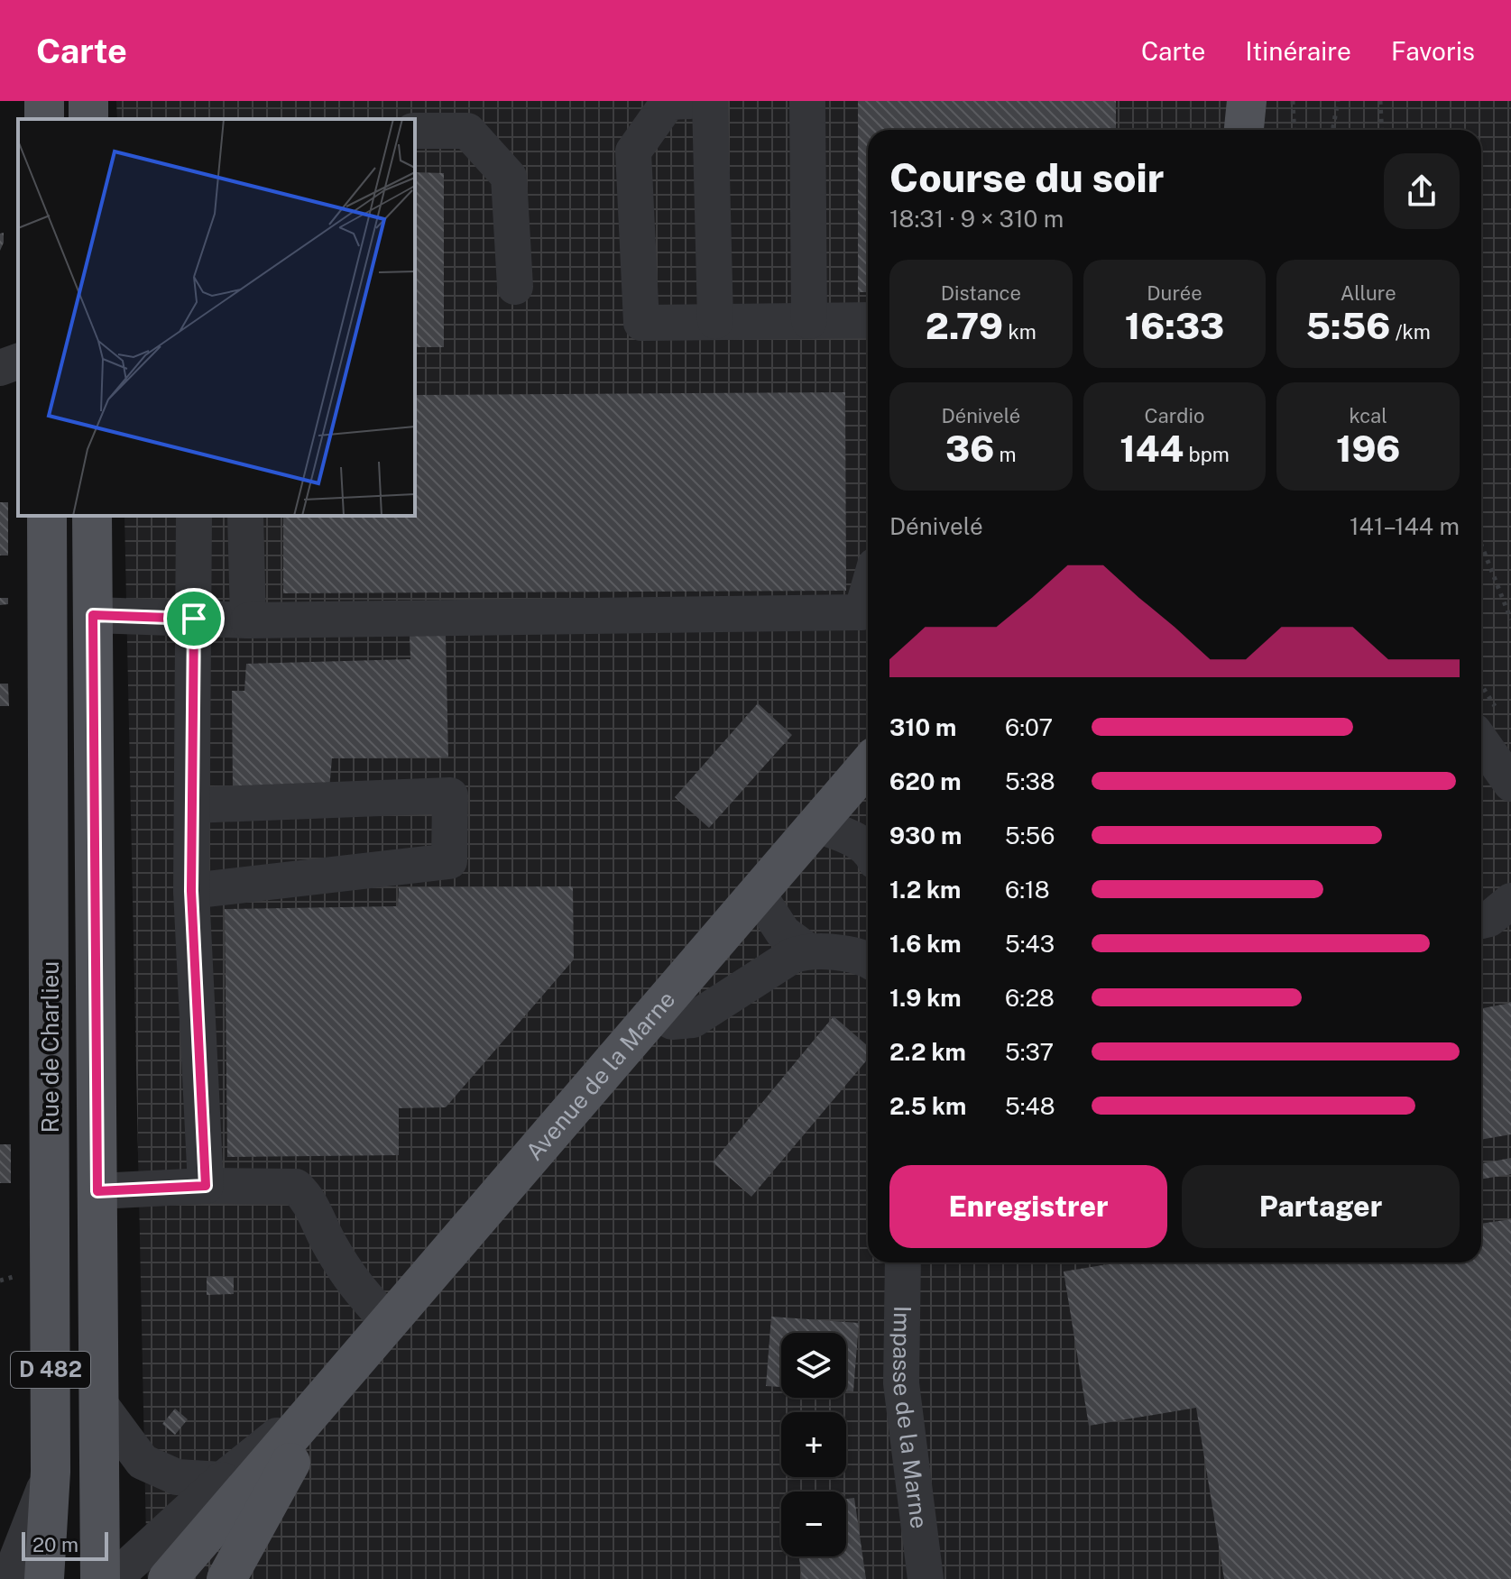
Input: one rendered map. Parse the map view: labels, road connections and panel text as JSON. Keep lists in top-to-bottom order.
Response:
{
  "streets": {
    "main road": ["Rue de Charlieu", "Avenue de la Marne", "D 482"],
    "street": ["Impasse de la Marne"]
  },
  "scale_bar": "20 m",
  "page": {
    "header": "Carte",
    "nav": ["Carte", "Itinéraire", "Favoris"],
    "heading": ["Course du soir", "18:31 · 9 × 310 m"],
    "stats": [
      ["Distance", "2.79 km"],
      ["Durée", "16:33"],
      ["Allure", "5:56 /km"],
      ["Dénivelé", "36 m"],
      ["Cardio", "144 bpm"],
      ["kcal", "196"]
    ],
    "chart": ["Dénivelé", "141–144 m"],
    "list": [
      {
        "name": "310 m",
        "note": "6:07"
      },
      {
        "name": "620 m",
        "note": "5:38"
      },
      {
        "name": "930 m",
        "note": "5:56"
      },
      {
        "name": "1.2 km",
        "note": "6:18"
      },
      {
        "name": "1.6 km",
        "note": "5:43"
      },
      {
        "name": "1.9 km",
        "note": "6:28"
      },
      {
        "name": "2.2 km",
        "note": "5:37"
      },
      {
        "name": "2.5 km",
        "note": "5:48"
      }
    ],
    "buttons": ["Enregistrer", "Partager"],
    "map_buttons": ["+", "−"],
    "scale": "20 m"
  }
}
